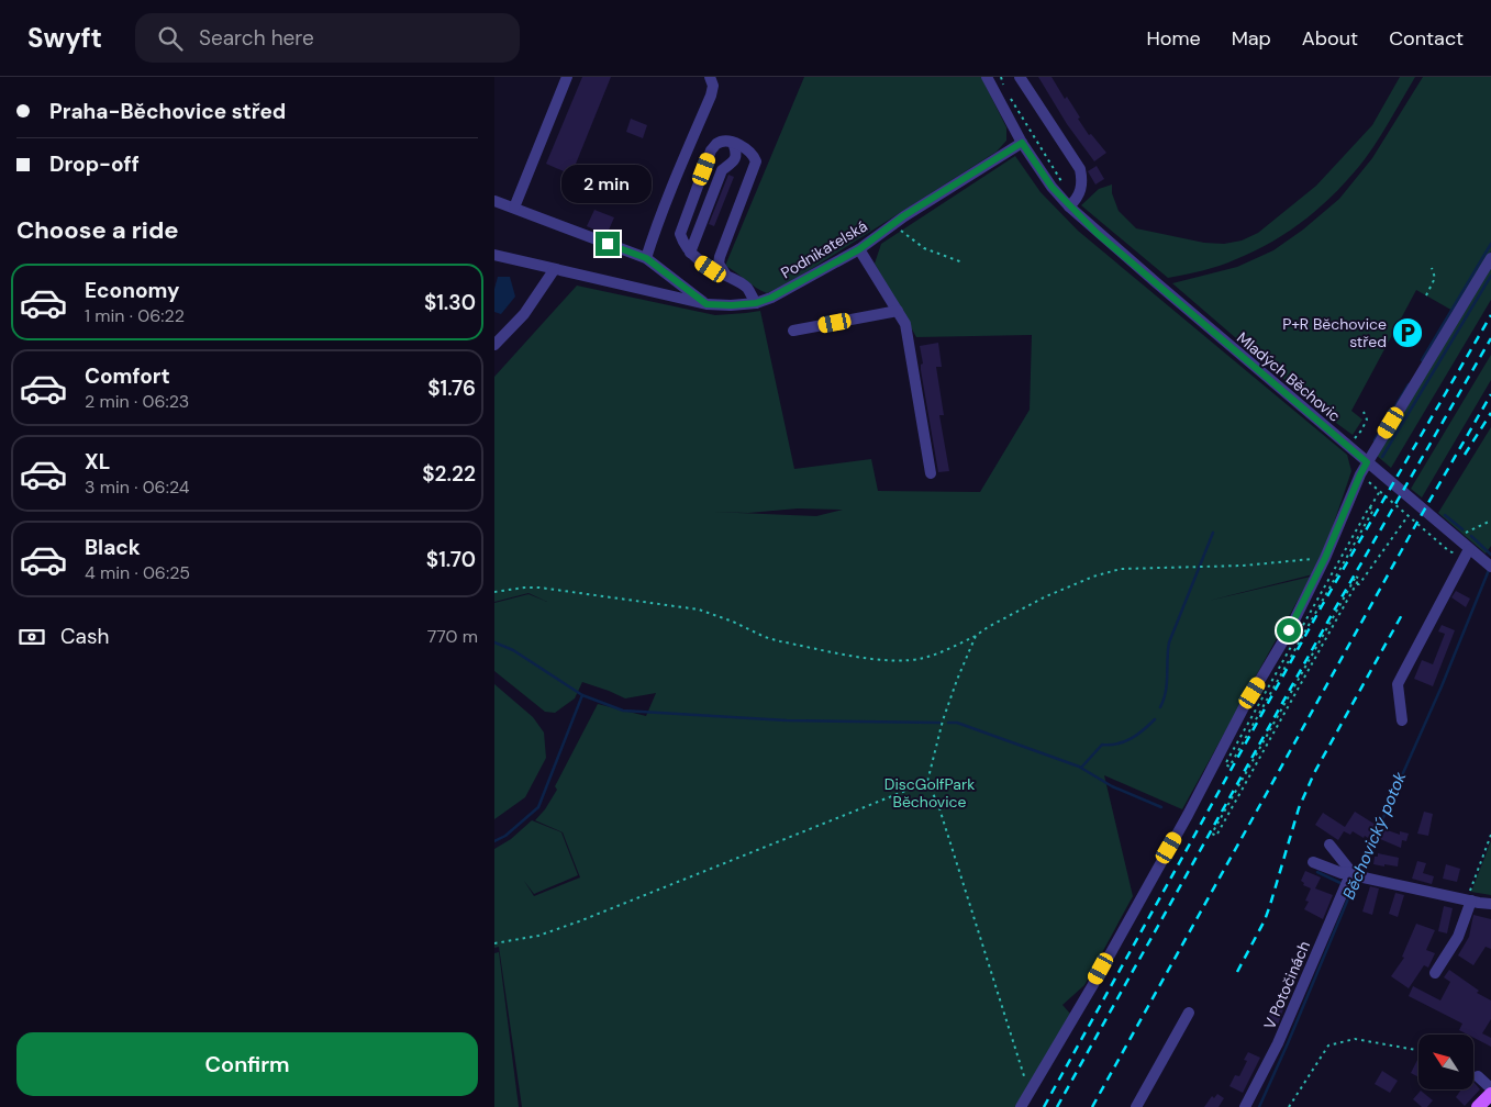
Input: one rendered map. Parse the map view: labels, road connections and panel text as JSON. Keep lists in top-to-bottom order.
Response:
{
  "streets": {
    "street": ["Podnikatelská", "Mladých Běchovic", "V Potočinách"]
  },
  "crossings": [
    ["Podnikatelská", "Mladých Běchovic"]
  ],
  "water": ["Běchovický potok"],
  "parks": ["DiscGolfPark Běchovice"],
  "places": {
    "parking": ["P+R Běchovice střed"]
  },
  "north": "top left",
  "page": {
    "header": "Swyft",
    "search": "Search here",
    "nav": [
      "Home",
      "Map",
      "About",
      "Contact"
    ],
    "banner": ["Praha-Běchovice střed", "Drop-off"],
    "bubble": "2 min",
    "heading": "Choose a ride",
    "list": [
      {
        "name": "Economy",
        "note": "1 min · 06:22",
        "value": "$1.30"
      },
      {
        "name": "Comfort",
        "note": "2 min · 06:23",
        "value": "$1.76"
      },
      {
        "name": "XL",
        "note": "3 min · 06:24",
        "value": "$2.22"
      },
      {
        "name": "Black",
        "note": "4 min · 06:25",
        "value": "$1.70"
      }
    ],
    "pay": ["Cash", "770 m"],
    "buttons": "Confirm"
  }
}
